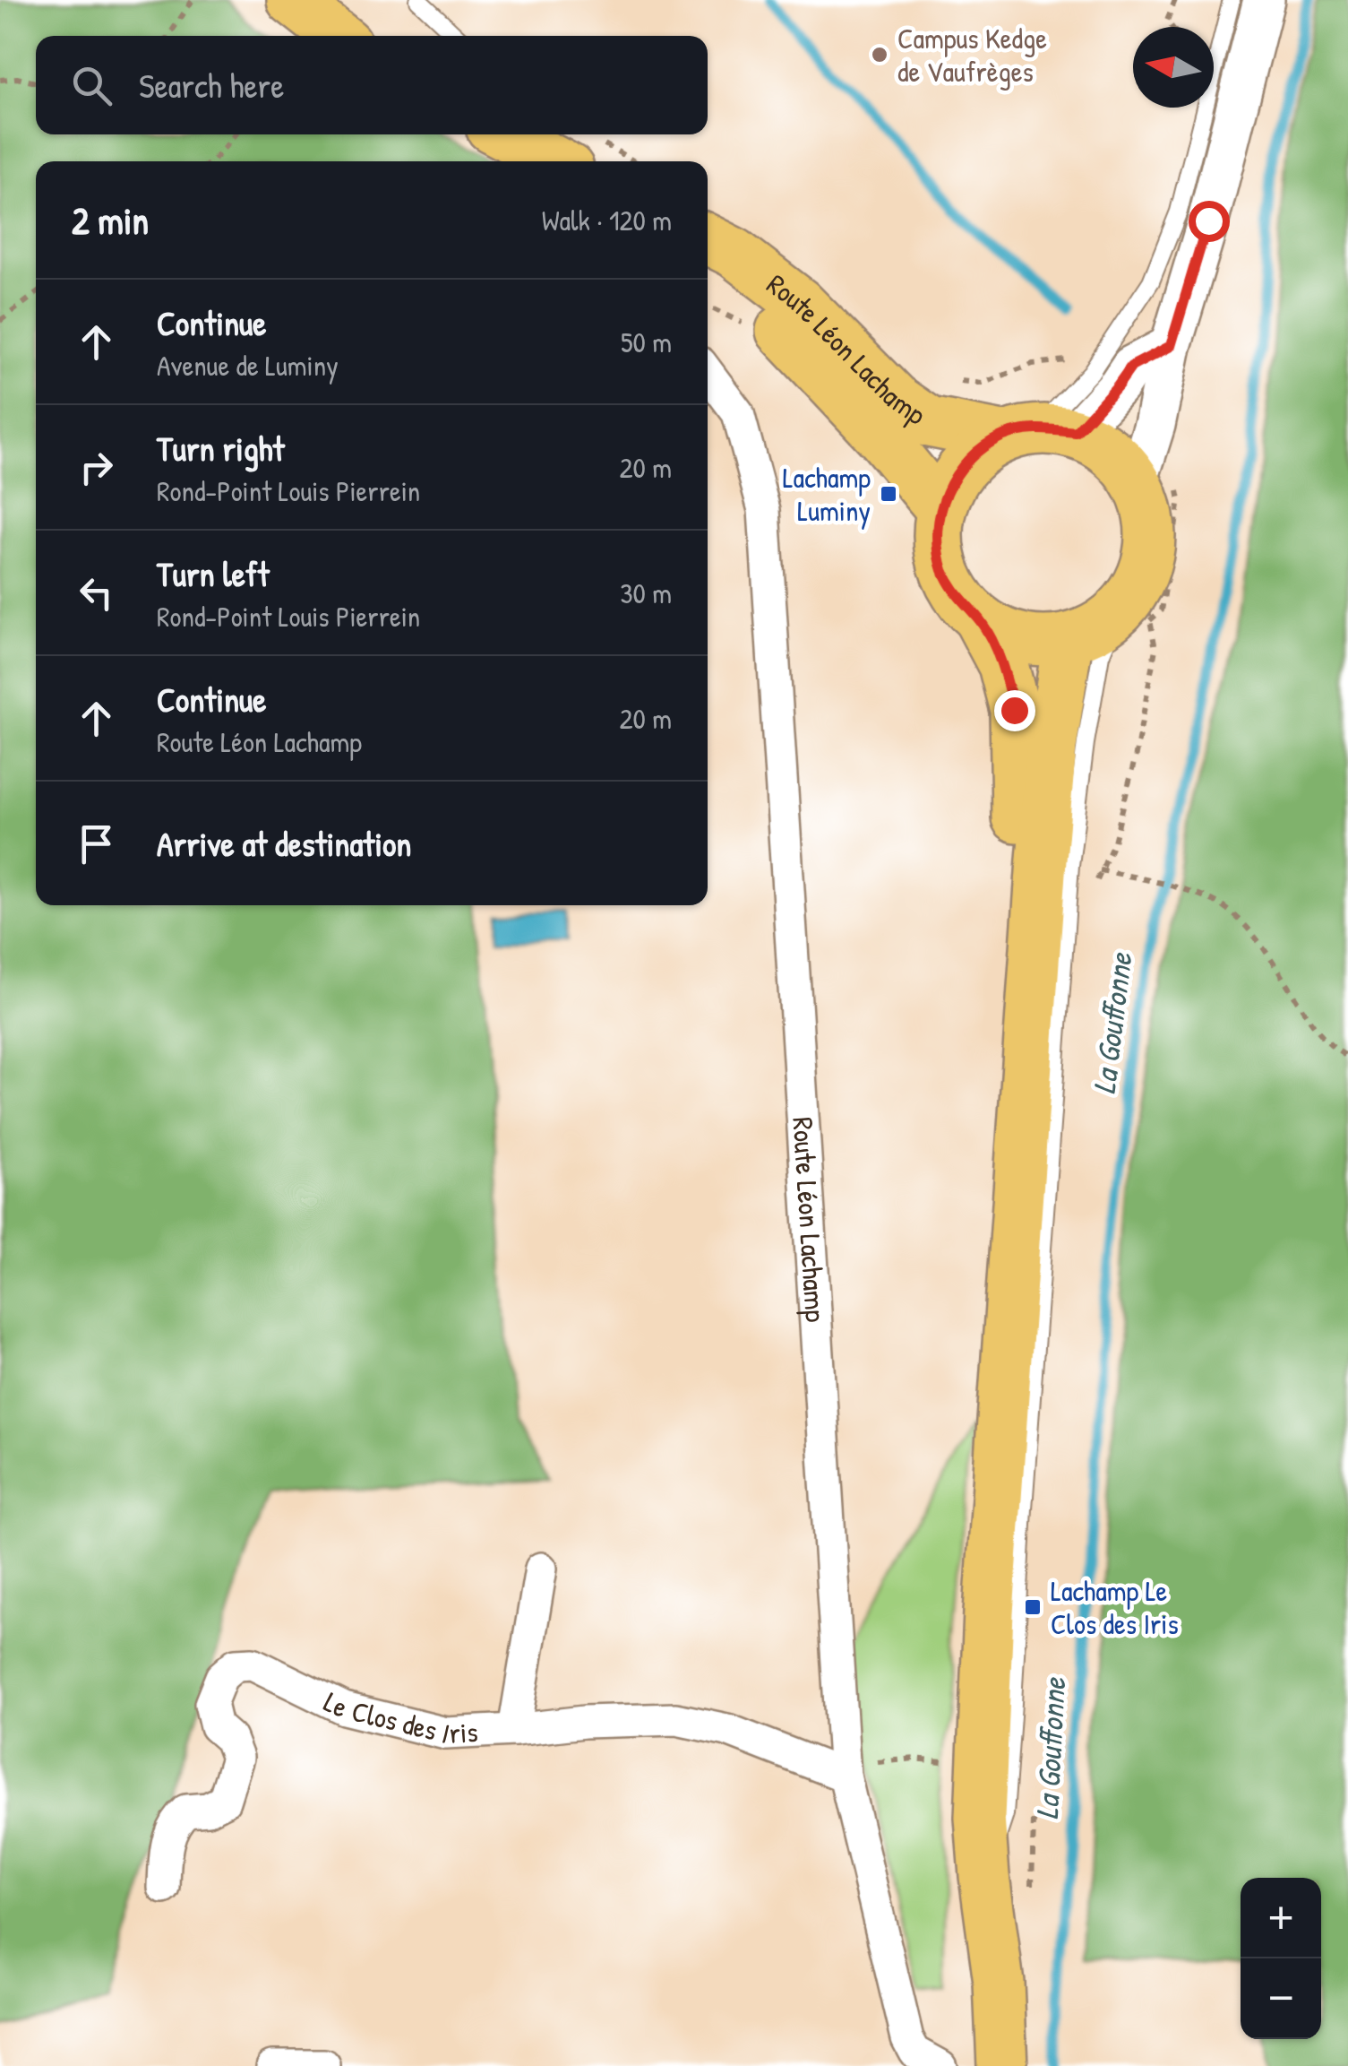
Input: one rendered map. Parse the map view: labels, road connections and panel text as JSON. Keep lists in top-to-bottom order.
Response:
{
  "streets": {
    "main road": ["Route Léon Lachamp"],
    "street": ["Le Clos des Iris"]
  },
  "crossings": [
    ["Route Léon Lachamp", "Le Clos des Iris"]
  ],
  "water": ["La Gouffonne"],
  "places": {
    "other": ["Campus Kedge de Vaufrèges"],
    "transit": ["Lachamp Luminy", "Lachamp Le Clos des Iris"]
  },
  "north": "left",
  "page": {
    "search": "Search here",
    "heading": ["2 min", "Walk · 120 m"],
    "list": [
      ["Continue", "Avenue de Luminy", "50 m"],
      ["Turn right", "Rond-Point Louis Pierrein", "20 m"],
      ["Turn left", "Rond-Point Louis Pierrein", "30 m"],
      ["Continue", "Route Léon Lachamp", "20 m"],
      "Arrive at destination"
    ],
    "map_buttons": ["+", "−"]
  }
}
